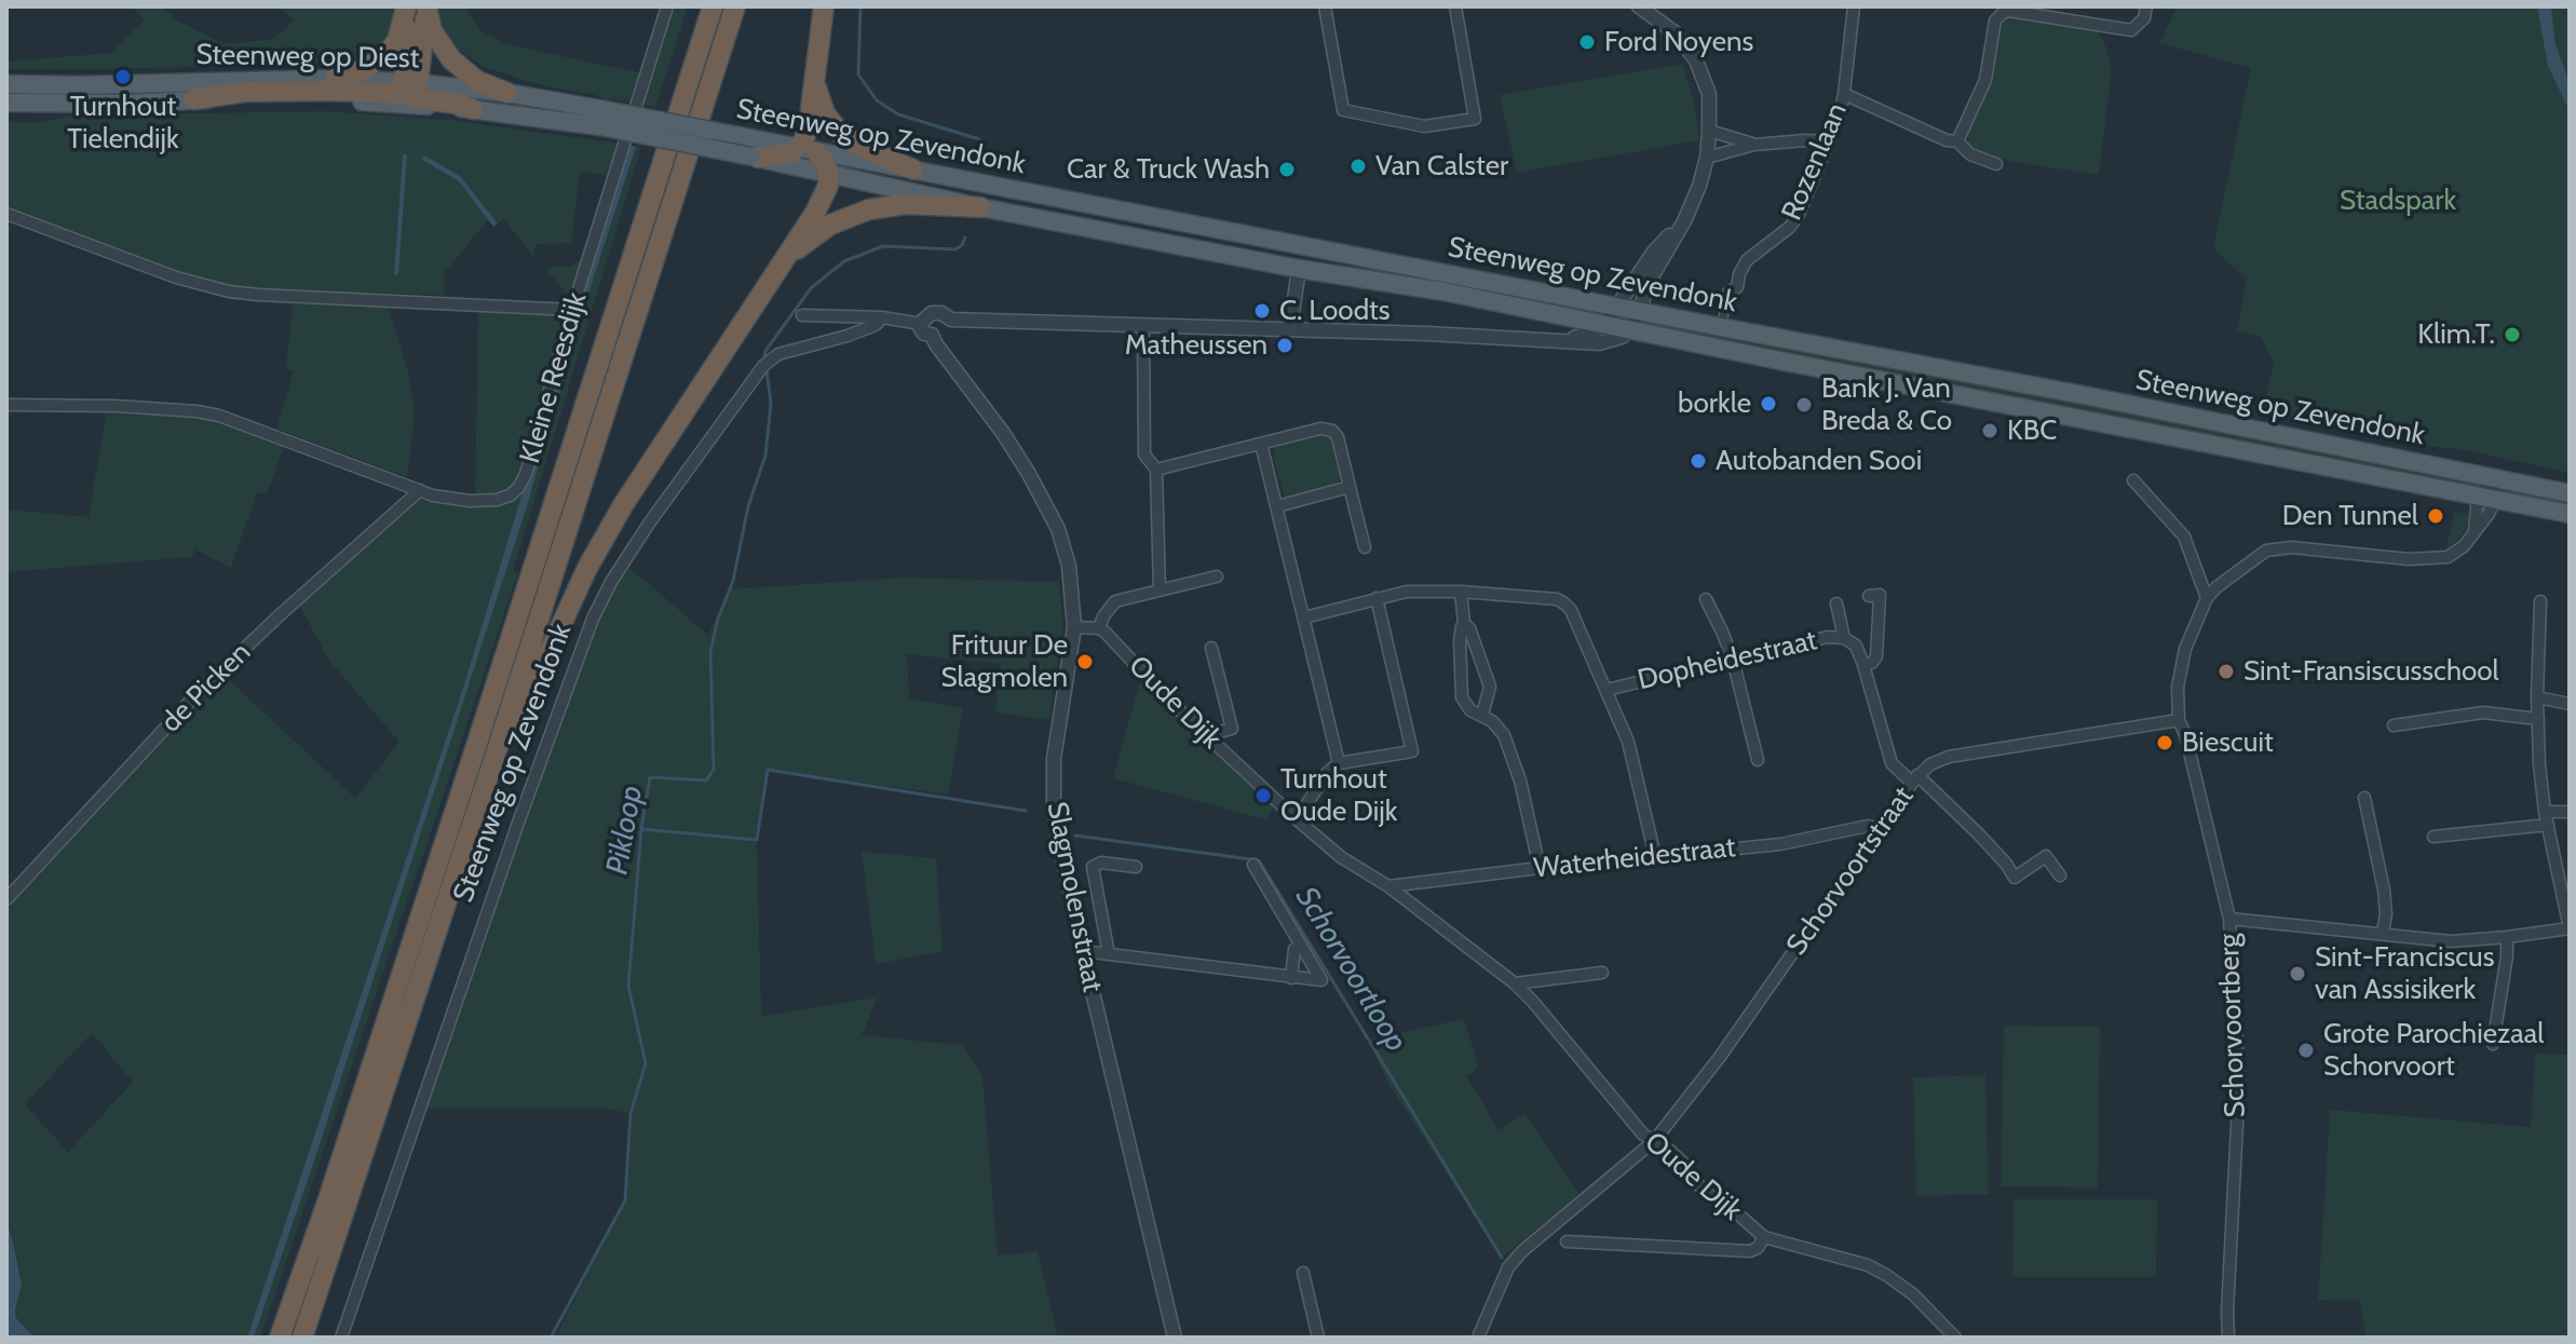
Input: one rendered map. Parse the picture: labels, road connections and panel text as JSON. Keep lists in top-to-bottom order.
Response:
{
  "streets": {
    "main road": ["Steenweg op Diest", "Steenweg op Zevendonk"],
    "street": [
      "Rozenlaan",
      "Kleine Reesdijk",
      "Dopheidestraat",
      "de Picken",
      "Oude Dijk",
      "Waterheidestraat",
      "Schorvoortstraat",
      "Slagmolenstraat",
      "Schorvoortberg"
    ]
  },
  "crossings": [
    ["Steenweg op Diest", "Steenweg op Zevendonk"],
    ["Steenweg op Zevendonk", "Slagmolenstraat"],
    ["Kleine Reesdijk", "de Picken"],
    ["Oude Dijk", "Waterheidestraat"],
    ["Oude Dijk", "Schorvoortstraat"],
    ["Waterheidestraat", "Schorvoortstraat"],
    ["Schorvoortstraat", "Schorvoortberg"]
  ],
  "water": ["Pikloop", "Schorvoortloop"],
  "parks": ["Stadspark"],
  "places": [
    "Ford Noyens",
    "Turnhout Tielendijk",
    "Van Calster",
    "Car & Truck Wash",
    "C. Loodts",
    "Klim.T.",
    "Matheussen",
    "borkle",
    "Bank J. Van Breda & Co",
    "KBC",
    "Autobanden Sooi",
    "Den Tunnel",
    "Frituur De Slagmolen",
    "Sint-Fransiscusschool",
    "Biescuit",
    "Turnhout Oude Dijk",
    "Sint-Franciscus van Assisikerk",
    "Grote Parochiezaal Schorvoort"
  ]
}
